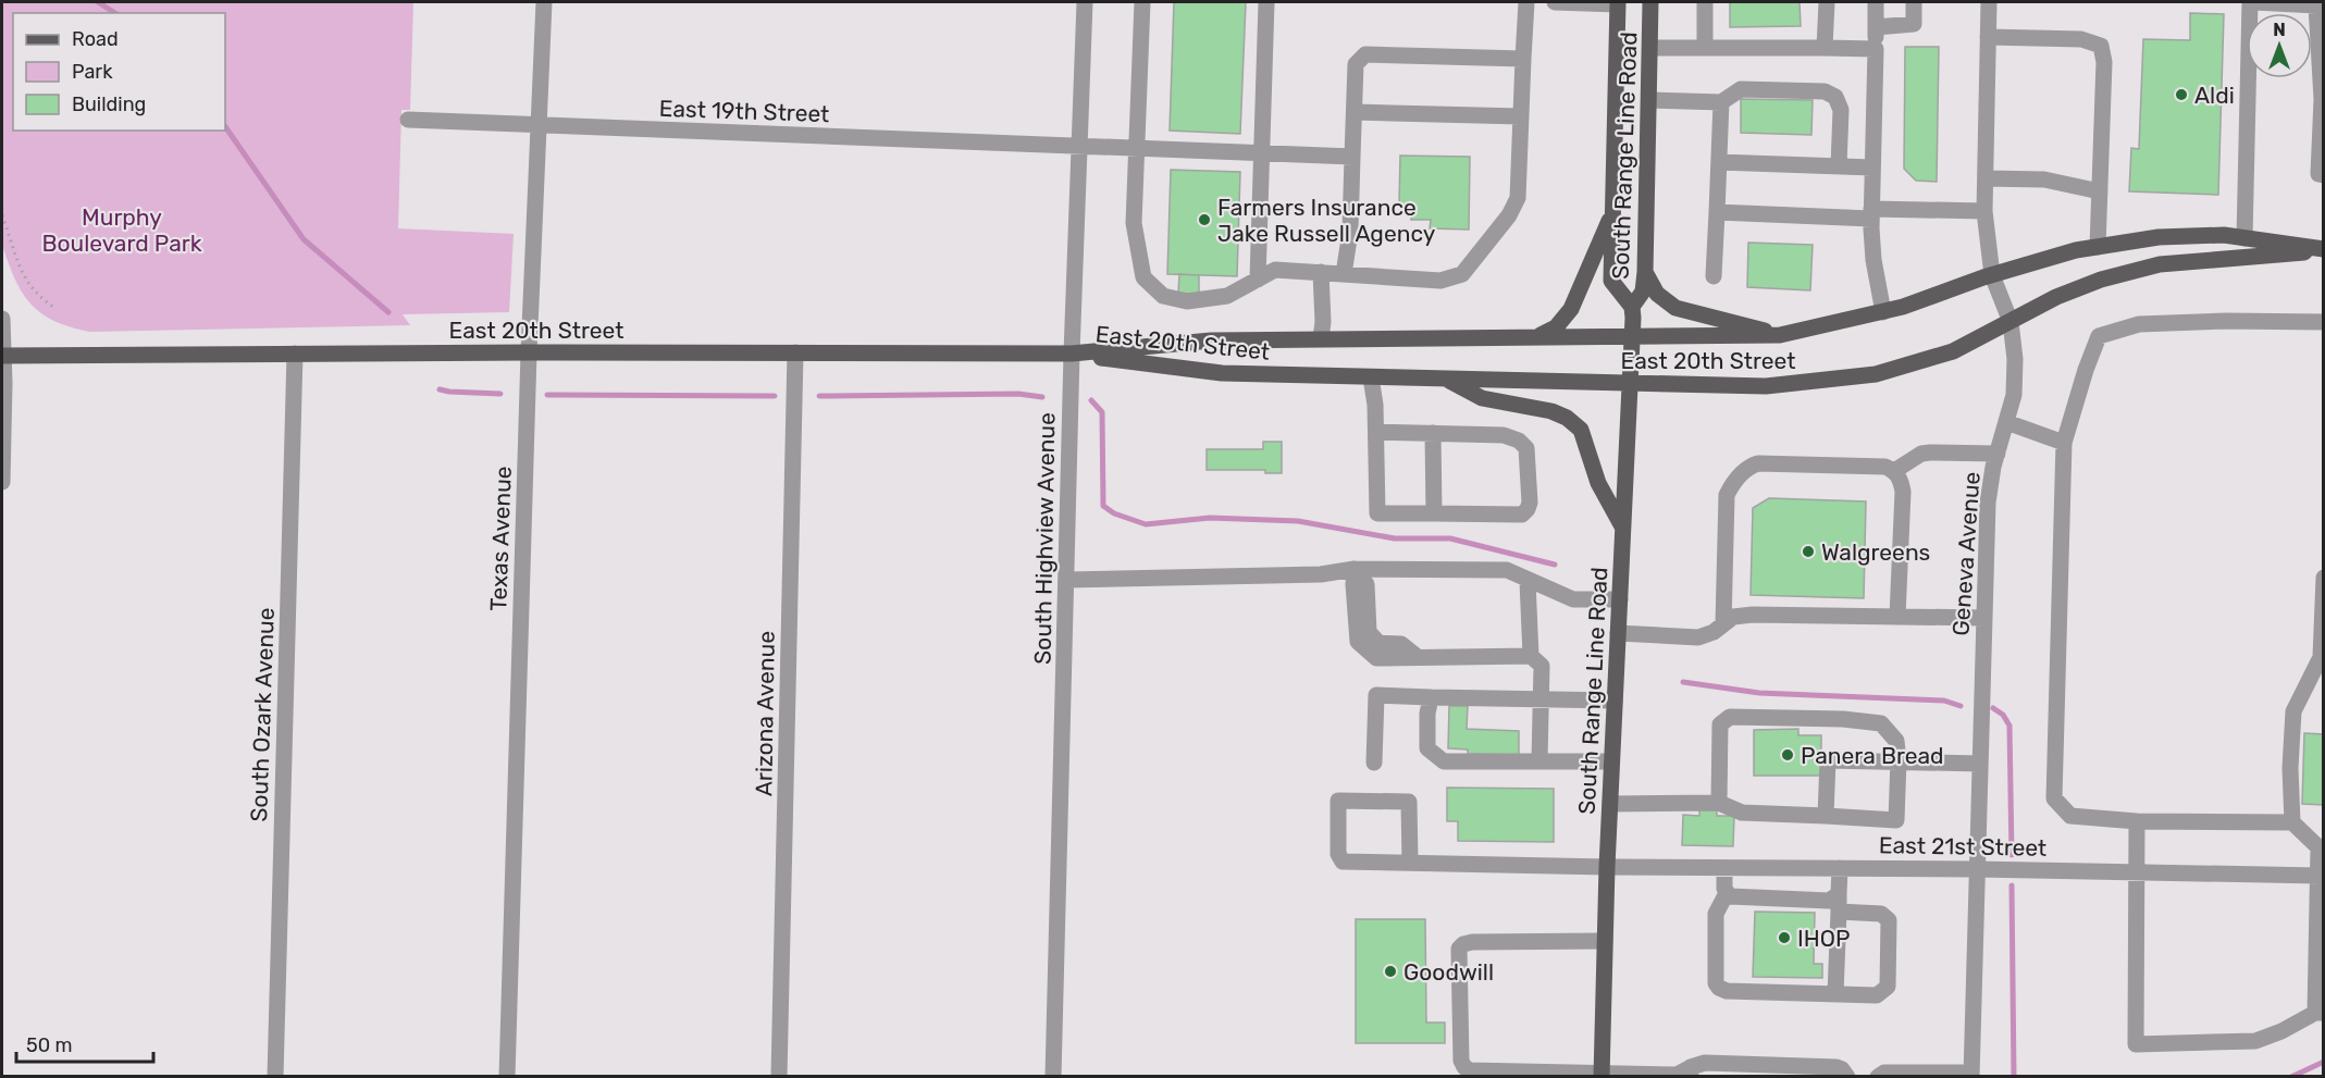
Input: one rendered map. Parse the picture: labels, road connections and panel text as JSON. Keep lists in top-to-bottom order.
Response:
{
  "streets": {
    "main road": ["South Range Line Road", "East 20th Street"],
    "street": [
      "East 19th Street",
      "Texas Avenue",
      "South Highview Avenue",
      "Geneva Avenue",
      "Arizona Avenue",
      "South Ozark Avenue",
      "East 21st Street"
    ]
  },
  "crossings": [
    ["East 19th Street", "Texas Avenue"],
    ["East 19th Street", "South Highview Avenue"],
    ["South Range Line Road", "East 20th Street"],
    ["South Range Line Road", "East 21st Street"],
    ["East 20th Street", "Texas Avenue"],
    ["East 20th Street", "South Highview Avenue"],
    ["East 20th Street", "Geneva Avenue"],
    ["East 20th Street", "Arizona Avenue"],
    ["East 20th Street", "South Ozark Avenue"],
    ["Geneva Avenue", "East 21st Street"]
  ],
  "parks": ["Murphy Boulevard Park"],
  "places": [
    "Aldi",
    "Farmers Insurance Jake Russell Agency",
    "Walgreens",
    "Panera Bread",
    "IHOP",
    "Goodwill"
  ],
  "legend": ["Road", "Park", "Building"],
  "scale_bar": "50 m",
  "north": "top"
}
